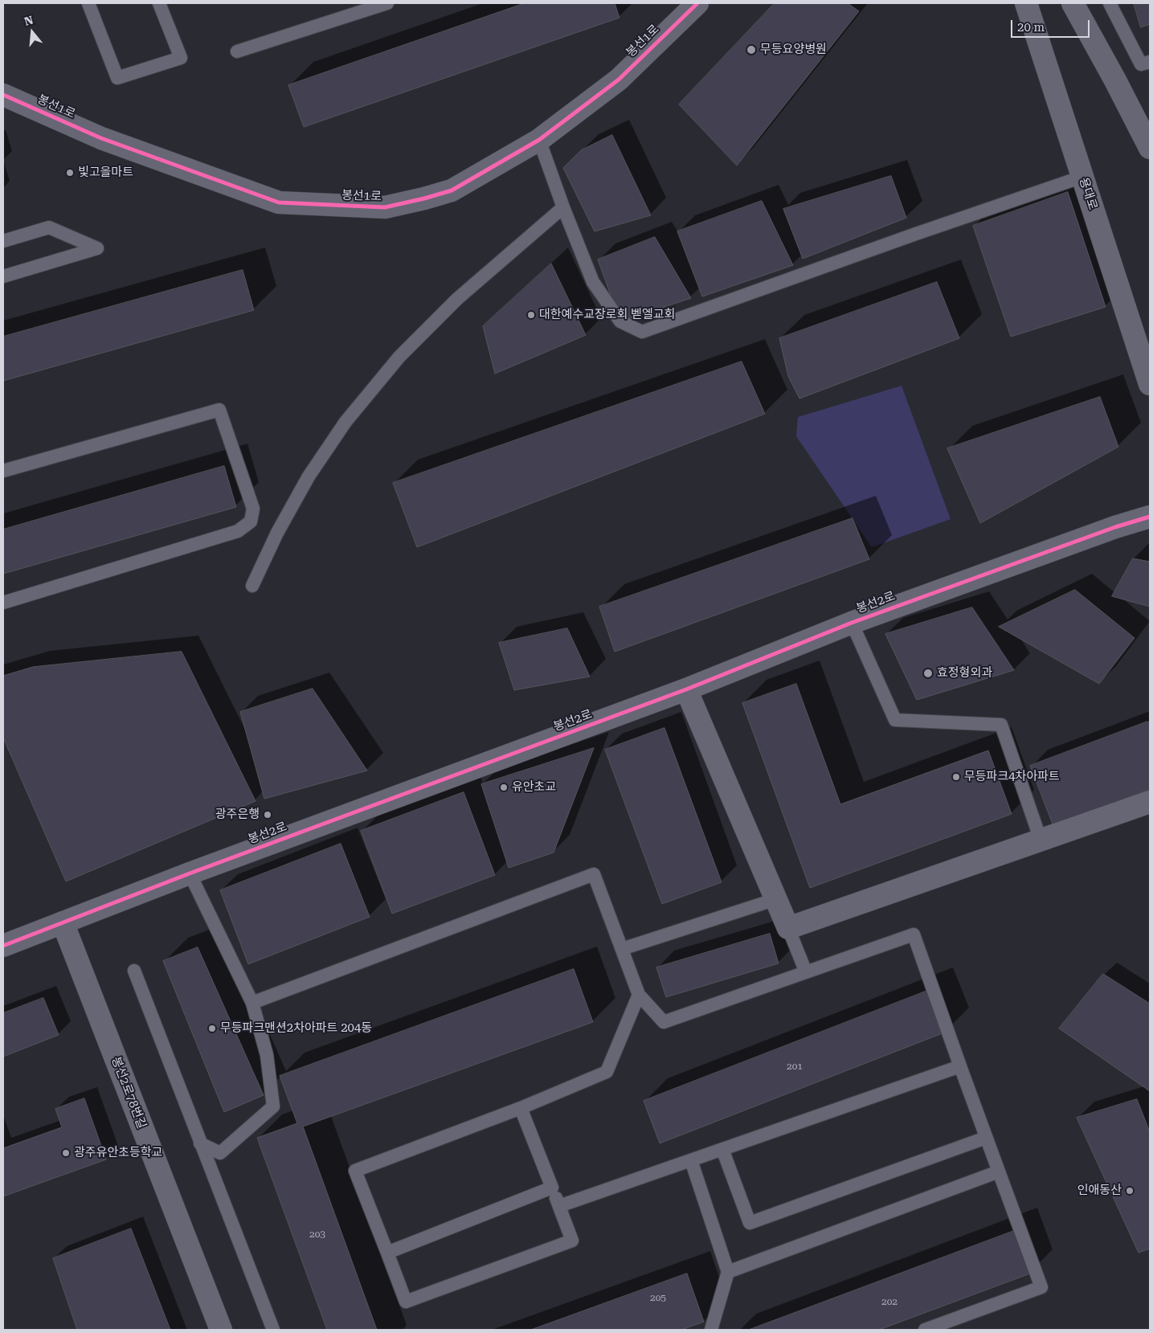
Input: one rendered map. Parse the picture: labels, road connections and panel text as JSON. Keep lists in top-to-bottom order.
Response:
{
  "streets": {
    "street": [
      "봉선1로",
      "용대로",
      "봉선2로",
      "봉선2로78번길"
    ]
  },
  "crossings": [
    ["봉선2로", "봉선2로78번길"]
  ],
  "places": [
    "무등요양병원",
    "빛고을마트",
    "대한예수교장로회 벧엘교회",
    "효정형외과",
    "무등파크4차아파트",
    "유안초교",
    "광주은행",
    "무등파크맨션2차아파트 204동",
    "광주유안초등학교",
    "인애동산"
  ],
  "house_numbers": [
    "201",
    "203",
    "205",
    "202"
  ],
  "scale_bar": "20 m",
  "north": "top"
}
